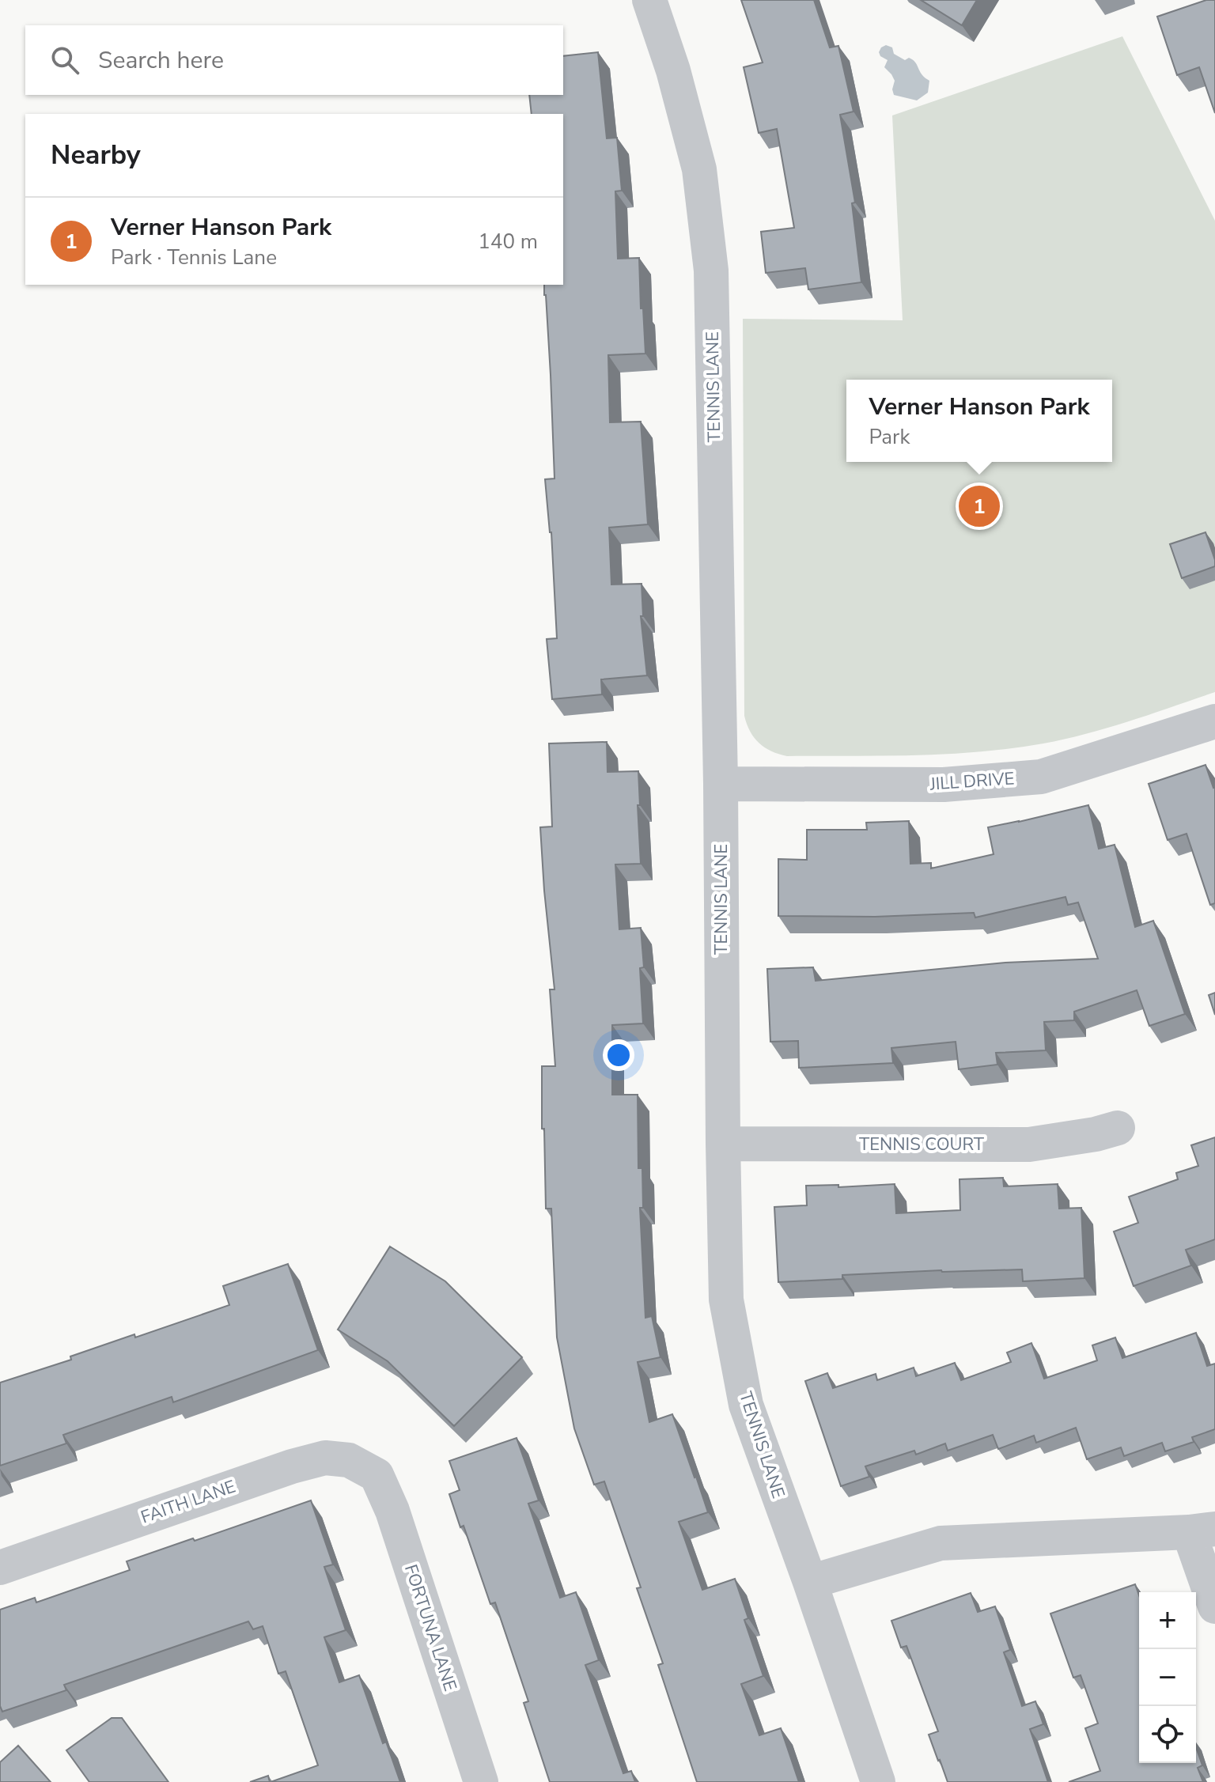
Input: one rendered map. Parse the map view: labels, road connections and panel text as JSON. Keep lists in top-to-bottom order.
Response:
{
  "streets": {
    "street": [
      "TENNIS LANE",
      "JILL DRIVE",
      "TENNIS COURT",
      "FAITH LANE",
      "FORTUNA LANE"
    ]
  },
  "crossings": [
    ["TENNIS LANE", "JILL DRIVE"],
    ["TENNIS LANE", "TENNIS COURT"],
    ["FAITH LANE", "FORTUNA LANE"]
  ],
  "page": {
    "search": "Search here",
    "heading": "Nearby",
    "list": [
      {
        "mark": "1",
        "name": "Verner Hanson Park",
        "note": "Park · Tennis Lane",
        "value": "140 m"
      }
    ],
    "popup": ["Verner Hanson Park", "Park"],
    "pins": "1",
    "map_buttons": ["+", "−"]
  }
}
